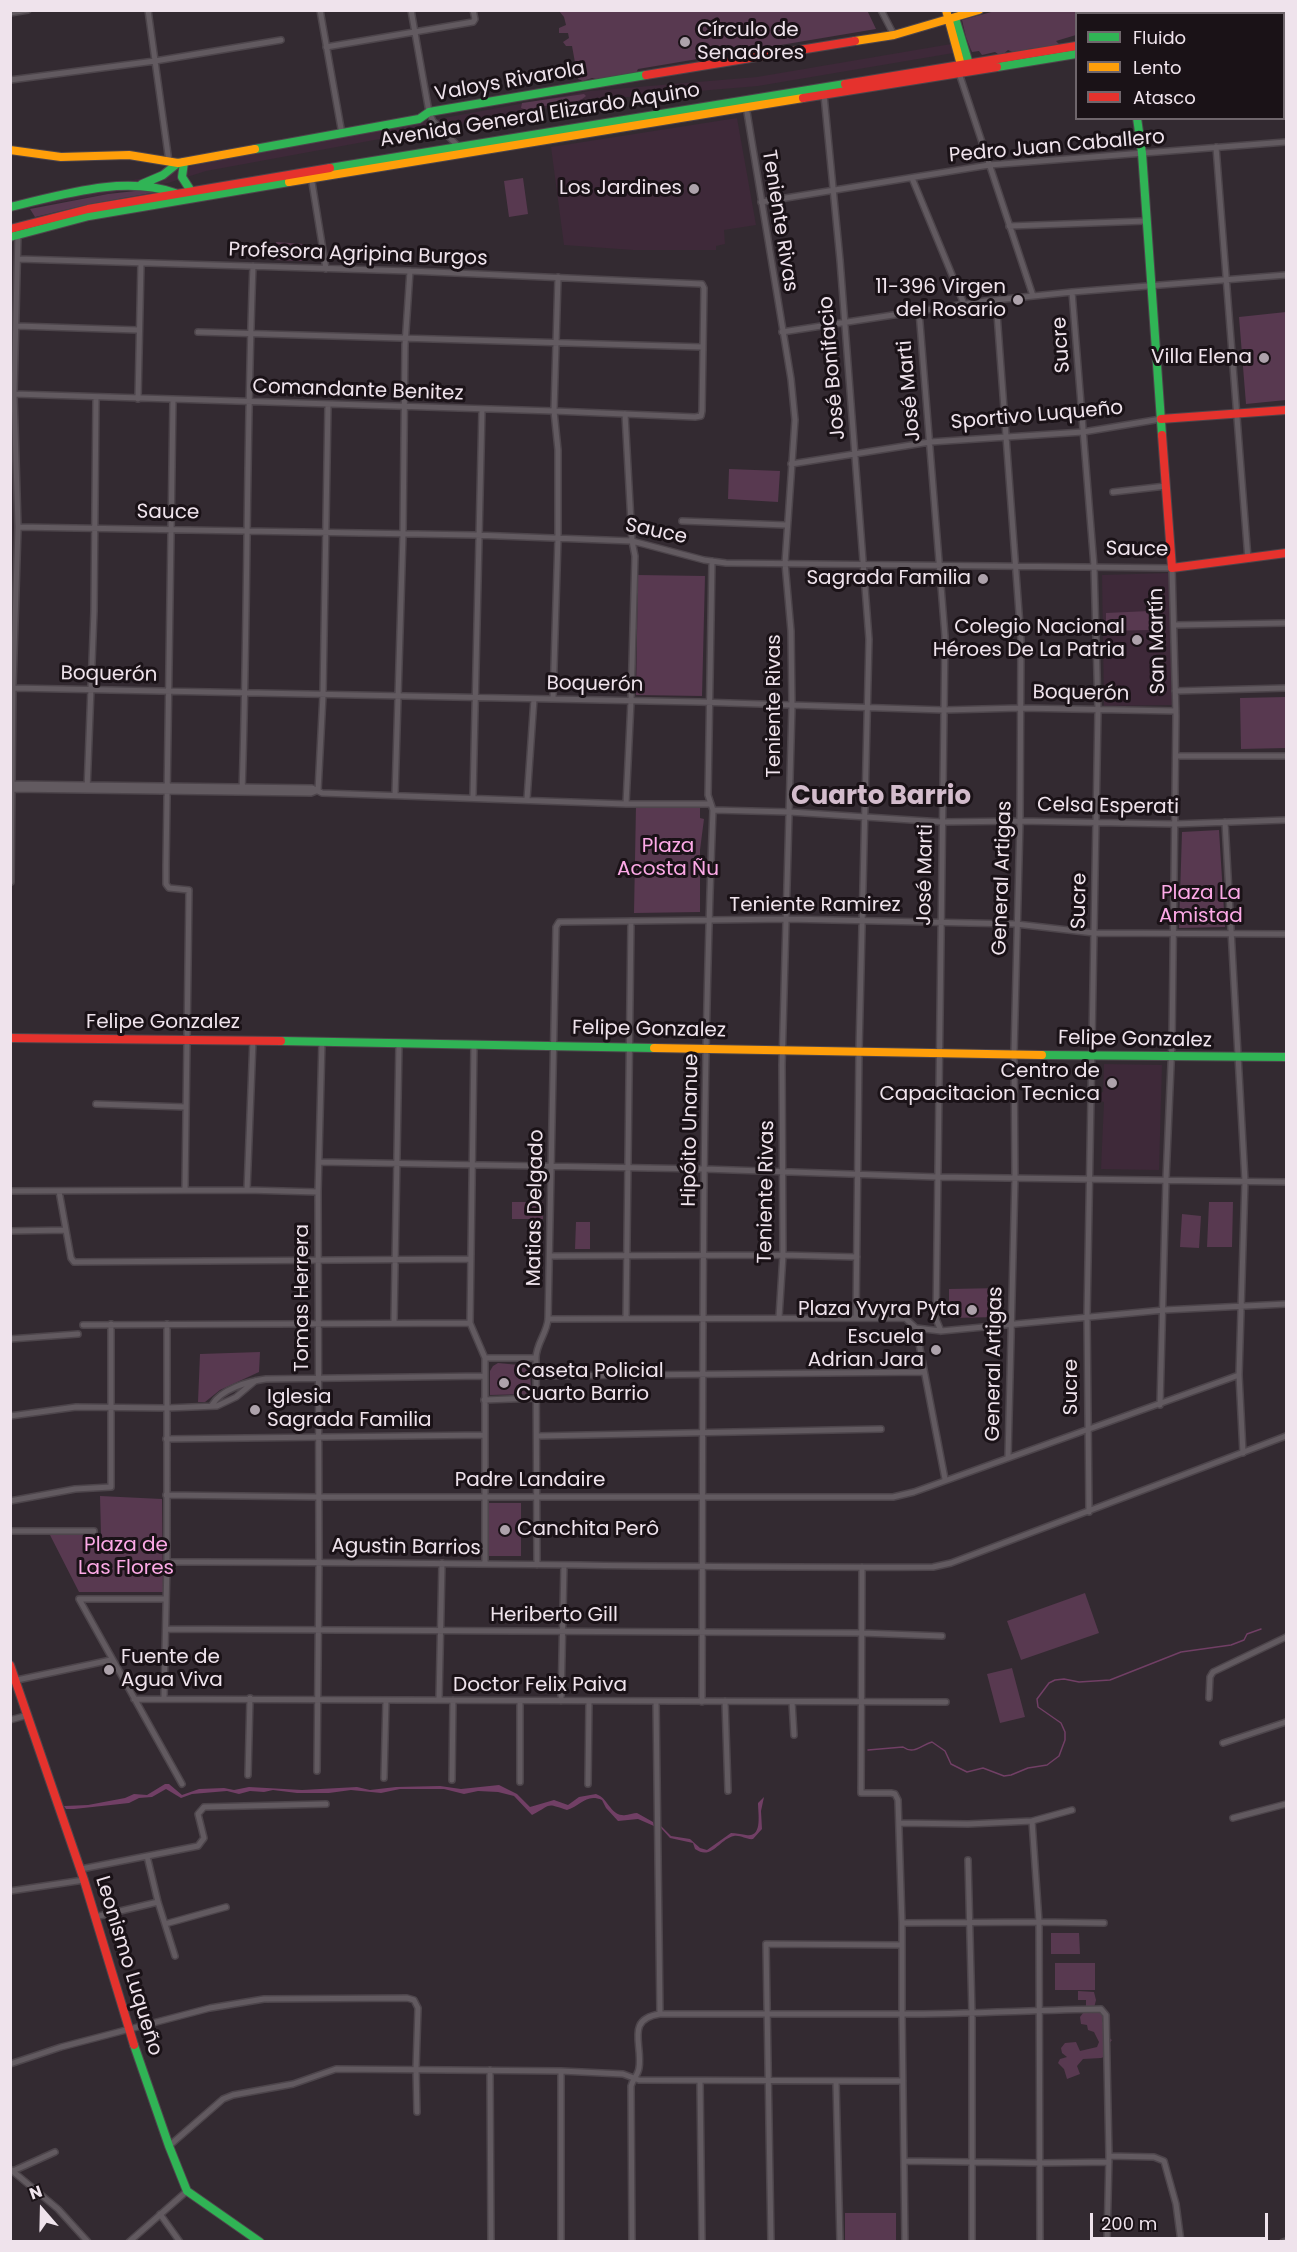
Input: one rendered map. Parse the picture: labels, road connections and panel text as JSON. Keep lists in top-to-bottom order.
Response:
{
  "streets": {
    "main road": [
      "Valoys Rivarola",
      "Avenida General Elizardo Aquino",
      "Sportivo Luqueño",
      "Sauce",
      "San Martín",
      "Felipe Gonzalez",
      "Leonismo Luqueño"
    ],
    "street": [
      "Pedro Juan Caballero",
      "Teniente Rivas",
      "Profesora Agripina Burgos",
      "Sucre",
      "José Bonifacio",
      "Comandante Benitez",
      "José Marti",
      "Boquerón",
      "Celsa Esperati",
      "General Artigas",
      "Teniente Ramirez",
      "Hipóito Unanue",
      "Matias Delgado",
      "Tomas Herrera",
      "Padre Landaire",
      "Agustin Barrios",
      "Heriberto Gill",
      "Doctor Felix Paiva"
    ]
  },
  "crossings": [
    ["Avenida General Elizardo Aquino", "Teniente Rivas"],
    ["Avenida General Elizardo Aquino", "Sucre"],
    ["Avenida General Elizardo Aquino", "José Bonifacio"],
    ["Pedro Juan Caballero", "Teniente Rivas"],
    ["Pedro Juan Caballero", "Sucre"],
    ["Pedro Juan Caballero", "José Bonifacio"],
    ["Pedro Juan Caballero", "San Martín"],
    ["Teniente Rivas", "Sportivo Luqueño"],
    ["Teniente Rivas", "Sauce"],
    ["Teniente Rivas", "Boquerón"],
    ["Teniente Rivas", "Celsa Esperati"],
    ["Teniente Rivas", "Teniente Ramirez"],
    ["Teniente Rivas", "Felipe Gonzalez"],
    ["Profesora Agripina Burgos", "Comandante Benitez"],
    ["Sucre", "Sportivo Luqueño"],
    ["Sucre", "Sauce"],
    ["Sucre", "Boquerón"],
    ["Sucre", "Celsa Esperati"],
    ["Sucre", "Teniente Ramirez"],
    ["Sucre", "Felipe Gonzalez"],
    ["Sucre", "Padre Landaire"],
    ["Sucre", "Agustin Barrios"],
    ["José Bonifacio", "Sportivo Luqueño"],
    ["José Bonifacio", "Sauce"],
    ["José Bonifacio", "Boquerón"],
    ["José Bonifacio", "Celsa Esperati"],
    ["José Bonifacio", "Teniente Ramirez"],
    ["José Bonifacio", "Felipe Gonzalez"],
    ["José Marti", "Sportivo Luqueño"],
    ["José Marti", "Sauce"],
    ["José Marti", "Boquerón"],
    ["José Marti", "Celsa Esperati"],
    ["José Marti", "Teniente Ramirez"],
    ["José Marti", "Felipe Gonzalez"],
    ["Sportivo Luqueño", "San Martín"],
    ["Sportivo Luqueño", "General Artigas"],
    ["Sauce", "San Martín"],
    ["Sauce", "General Artigas"],
    ["Sauce", "Hipóito Unanue"],
    ["San Martín", "Boquerón"],
    ["San Martín", "Celsa Esperati"],
    ["San Martín", "Teniente Ramirez"],
    ["San Martín", "Felipe Gonzalez"],
    ["San Martín", "Padre Landaire"],
    ["Boquerón", "General Artigas"],
    ["Boquerón", "Hipóito Unanue"],
    ["Celsa Esperati", "General Artigas"],
    ["Celsa Esperati", "Hipóito Unanue"],
    ["General Artigas", "Teniente Ramirez"],
    ["General Artigas", "Felipe Gonzalez"],
    ["General Artigas", "Padre Landaire"],
    ["Teniente Ramirez", "Hipóito Unanue"],
    ["Teniente Ramirez", "Matias Delgado"],
    ["Felipe Gonzalez", "Hipóito Unanue"],
    ["Felipe Gonzalez", "Matias Delgado"],
    ["Felipe Gonzalez", "Tomas Herrera"],
    ["Hipóito Unanue", "Padre Landaire"],
    ["Hipóito Unanue", "Agustin Barrios"],
    ["Hipóito Unanue", "Heriberto Gill"],
    ["Hipóito Unanue", "Doctor Felix Paiva"],
    ["Matias Delgado", "Padre Landaire"],
    ["Matias Delgado", "Agustin Barrios"],
    ["Tomas Herrera", "Padre Landaire"],
    ["Tomas Herrera", "Agustin Barrios"],
    ["Tomas Herrera", "Heriberto Gill"],
    ["Tomas Herrera", "Doctor Felix Paiva"]
  ],
  "districts": ["Cuarto Barrio"],
  "parks": ["Plaza Acosta Ñu", "Plaza La Amistad", "Plaza de Las Flores"],
  "places": [
    "Círculo de Senadores",
    "Los Jardines",
    "11-396 Virgen del Rosario",
    "Villa Elena",
    "Sagrada Familia",
    "Colegio Nacional Héroes De La Patria",
    "Centro de Capacitacion Tecnica",
    "Plaza Yvyra Pyta",
    "Escuela Adrian Jara",
    "Caseta Policial Cuarto Barrio",
    "Iglesia Sagrada Familia",
    "Canchita Perô",
    "Fuente de Agua Viva"
  ],
  "legend": ["Fluido", "Lento", "Atasco"],
  "scale_bar": "200 m",
  "north": "top"
}
